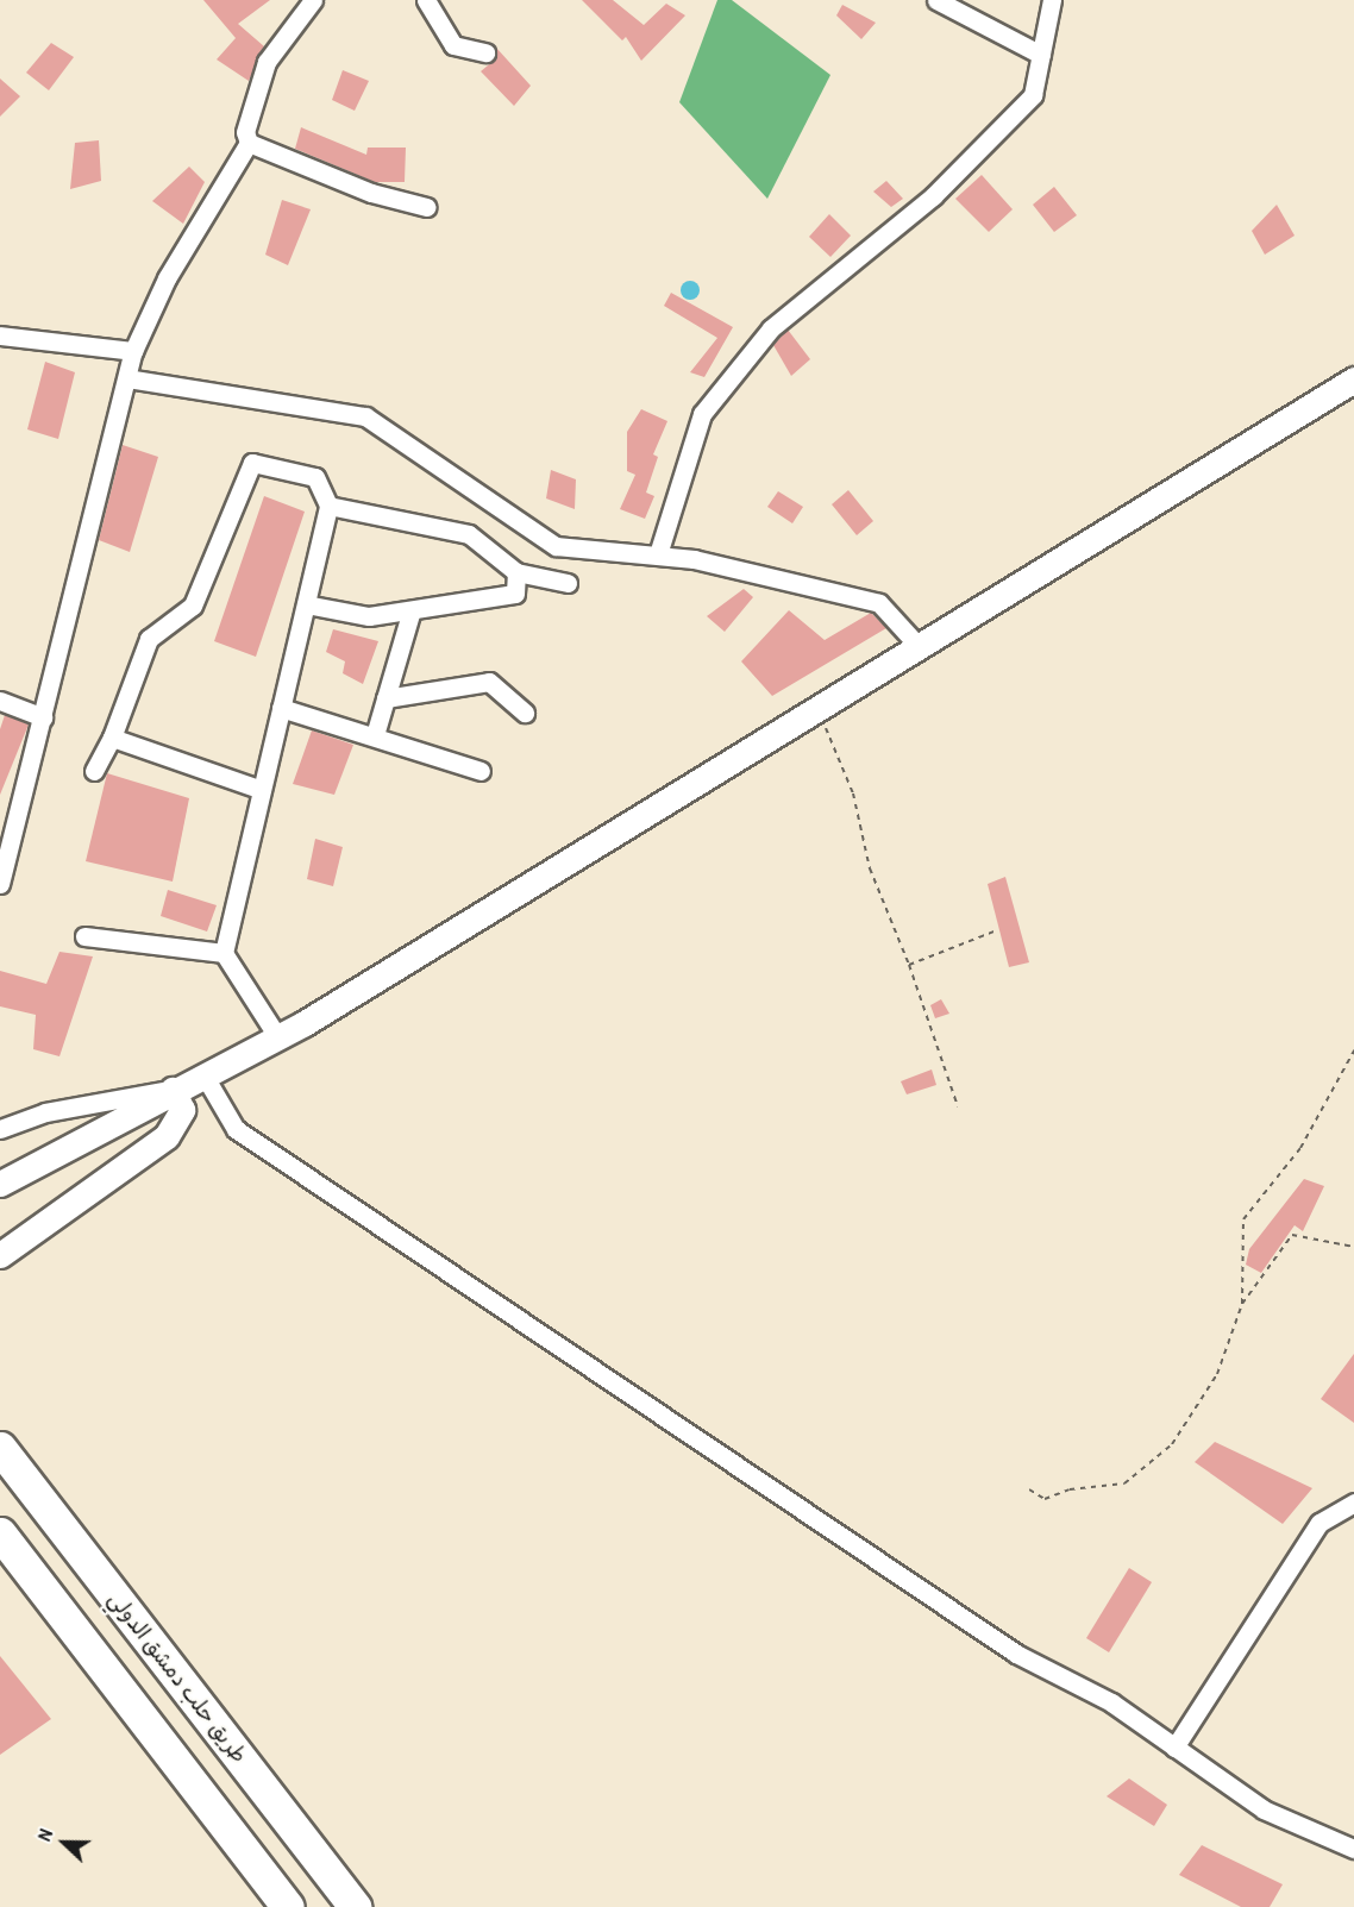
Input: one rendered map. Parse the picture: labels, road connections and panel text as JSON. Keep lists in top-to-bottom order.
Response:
{
  "streets": {
    "highway": ["طريق حلب دمشق الدولي"]
  },
  "north": "left"
}
